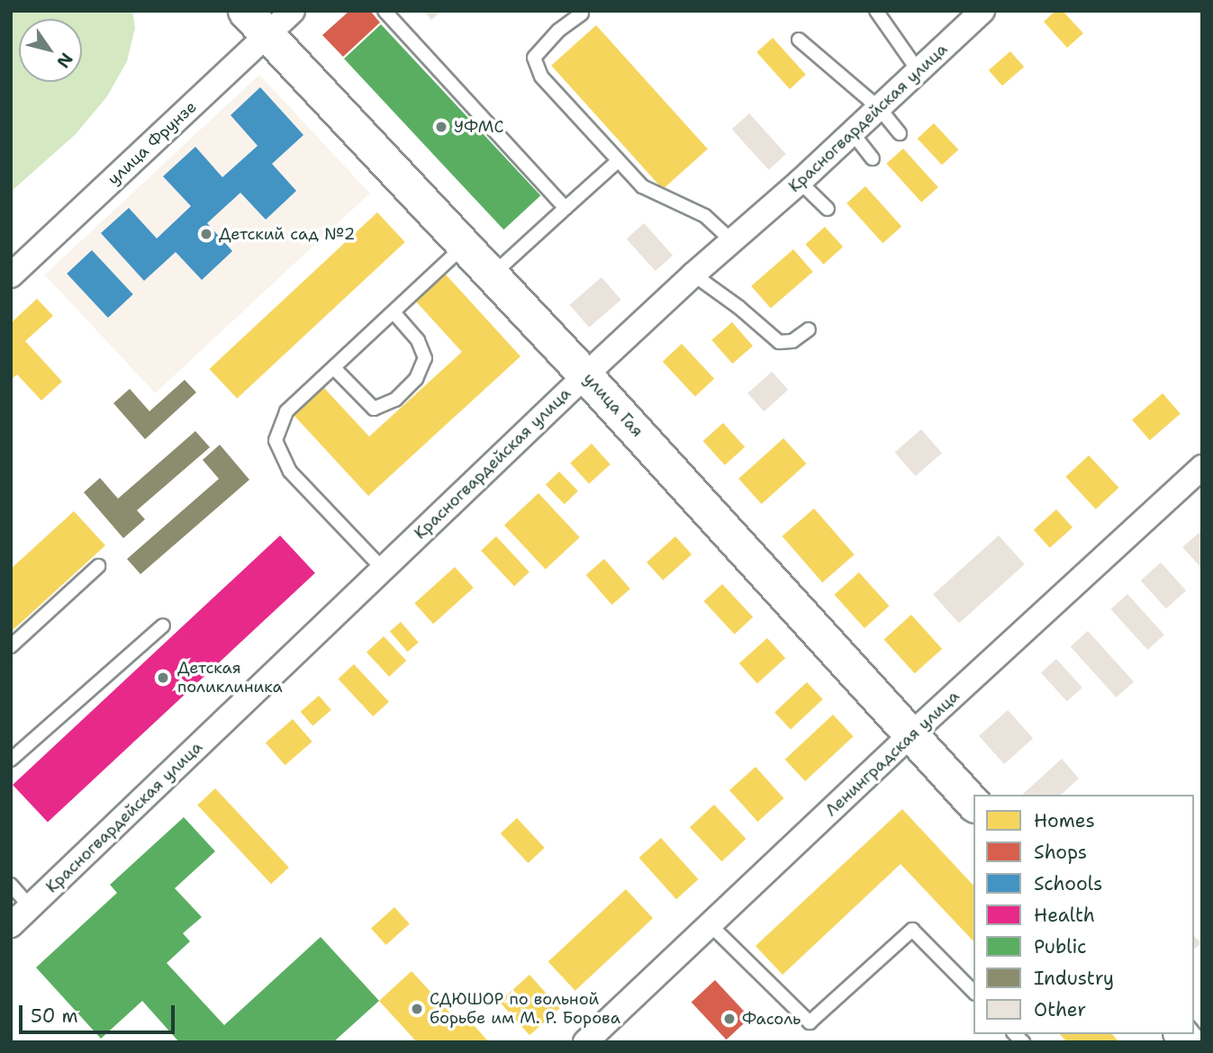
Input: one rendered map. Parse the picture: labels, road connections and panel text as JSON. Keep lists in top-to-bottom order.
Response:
{
  "streets": {
    "street": [
      "Красногвардейская улица",
      "улица Фрунзе",
      "улица Гая",
      "Ленинградская улица"
    ]
  },
  "crossings": [
    ["Красногвардейская улица", "улица Гая"],
    ["улица Фрунзе", "улица Гая"],
    ["улица Гая", "Ленинградская улица"]
  ],
  "places": [
    "УФМС",
    "Детский сад №2",
    "Детская поликлиника",
    "СДЮШОР по вольной борьбе им М. Р. Борова",
    "Фасоль"
  ],
  "legend": [
    "Homes",
    "Shops",
    "Schools",
    "Health",
    "Public",
    "Industry",
    "Other"
  ],
  "scale_bar": "50 m",
  "north": "bottom right"
}
